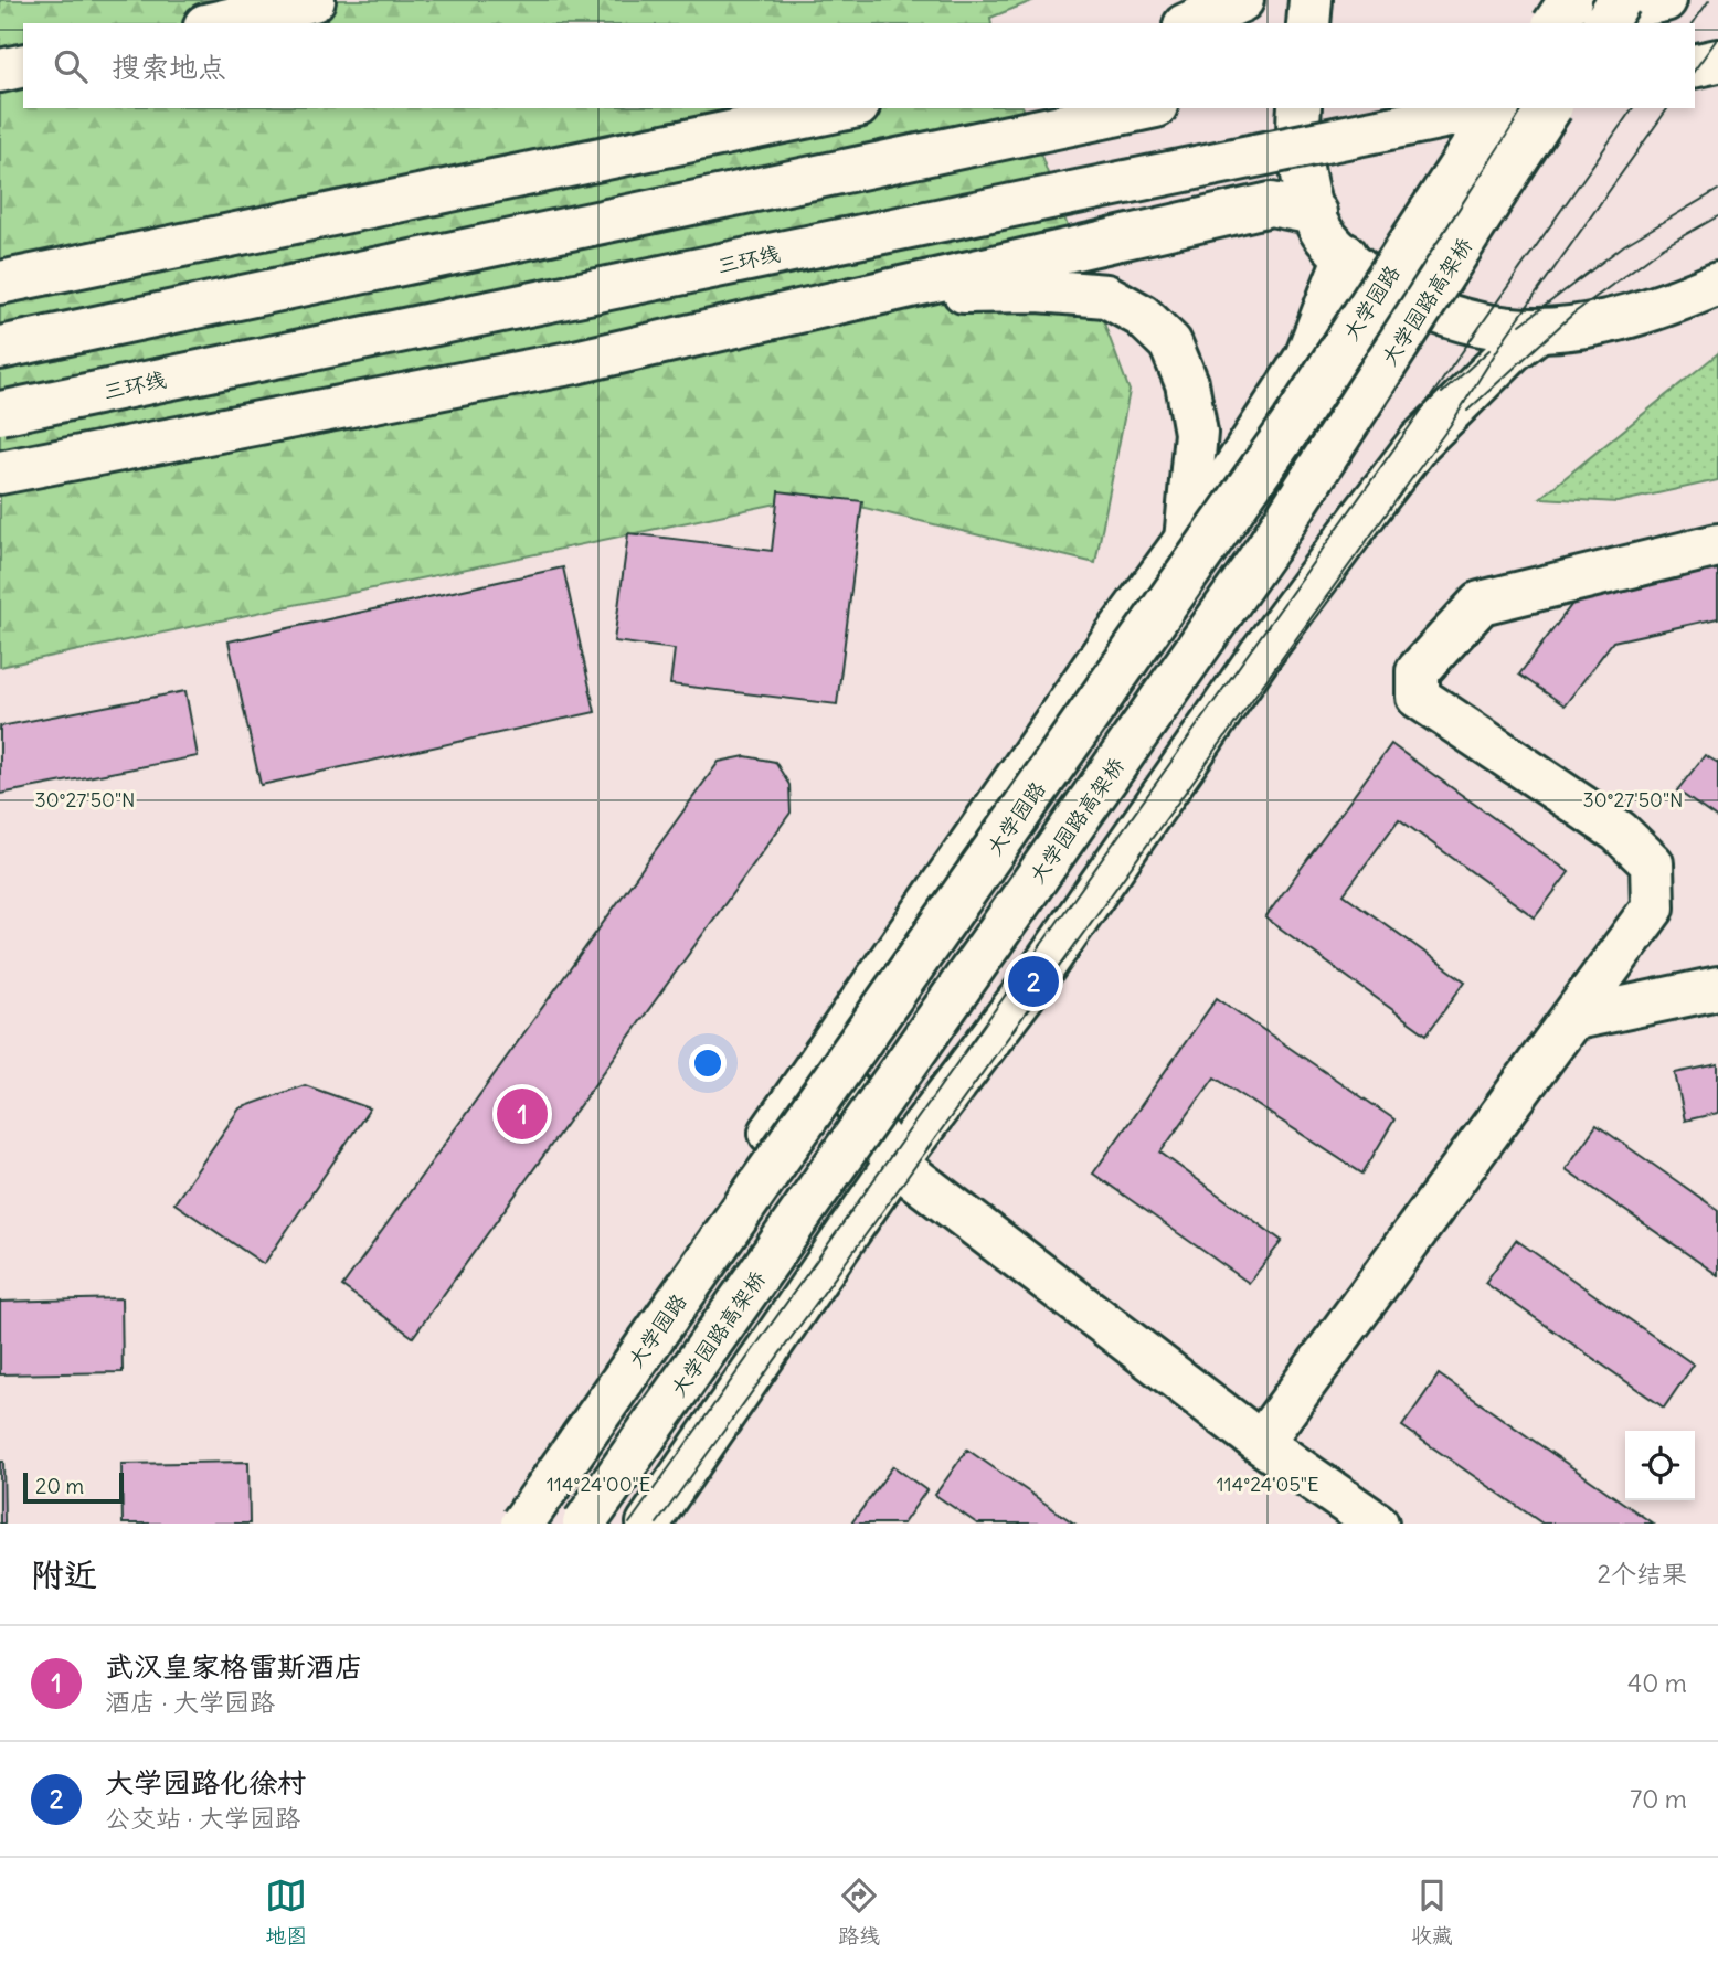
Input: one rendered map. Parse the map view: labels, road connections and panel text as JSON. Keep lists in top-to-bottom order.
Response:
{
  "streets": {
    "main road": ["三环线", "大学园路高架桥", "大学园路"]
  },
  "scale_bar": "20 m",
  "page": {
    "search": "搜索地点",
    "pins": ["2", "1"],
    "scale": "20 m",
    "heading": ["附近", "2个结果"],
    "list": [
      {
        "mark": "1",
        "name": "武汉皇家格雷斯酒店",
        "note": "酒店 · 大学园路",
        "value": "40 m"
      },
      {
        "mark": "2",
        "name": "大学园路化徐村",
        "note": "公交站 · 大学园路",
        "value": "70 m"
      }
    ],
    "nav": ["地图", "路线", "收藏"]
  },
  "coordinates": ["30°27'50\"N", "114°24'00\"E", "114°24'05\"E"]
}
